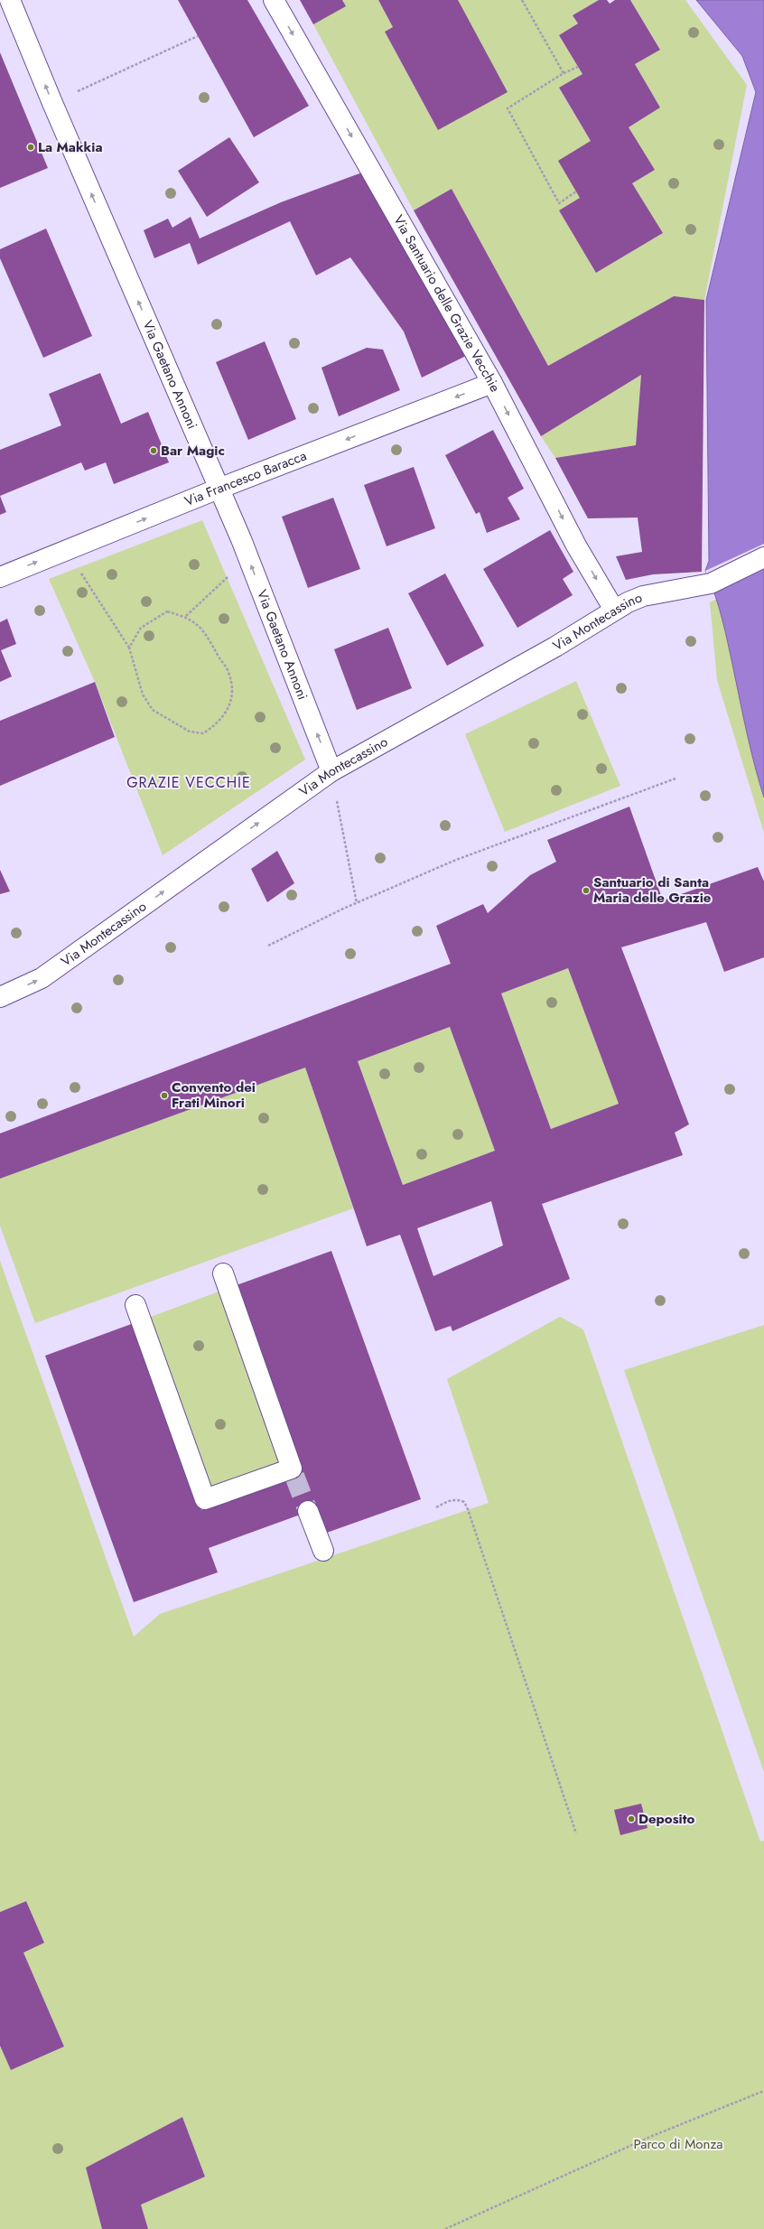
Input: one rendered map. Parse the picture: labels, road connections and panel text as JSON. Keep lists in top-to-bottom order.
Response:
{
  "streets": {
    "street": [
      "Via Santuario delle Grazie Vecchie",
      "Via Gaetano Annoni",
      "Via Francesco Baracca",
      "Via Montecassino"
    ]
  },
  "crossings": [
    ["Via Santuario delle Grazie Vecchie", "Via Francesco Baracca"],
    ["Via Santuario delle Grazie Vecchie", "Via Montecassino"],
    ["Via Gaetano Annoni", "Via Francesco Baracca"],
    ["Via Gaetano Annoni", "Via Montecassino"]
  ],
  "one_way": ["Via Santuario delle Grazie Vecchie", "Via Gaetano Annoni", "Via Montecassino"],
  "districts": ["GRAZIE VECCHIE"],
  "parks": ["Parco di Monza"],
  "places": [
    "La Makkia",
    "Bar Magic",
    "Santuario di Santa Maria delle Grazie",
    "Convento dei Frati Minori",
    "Deposito"
  ]
}
